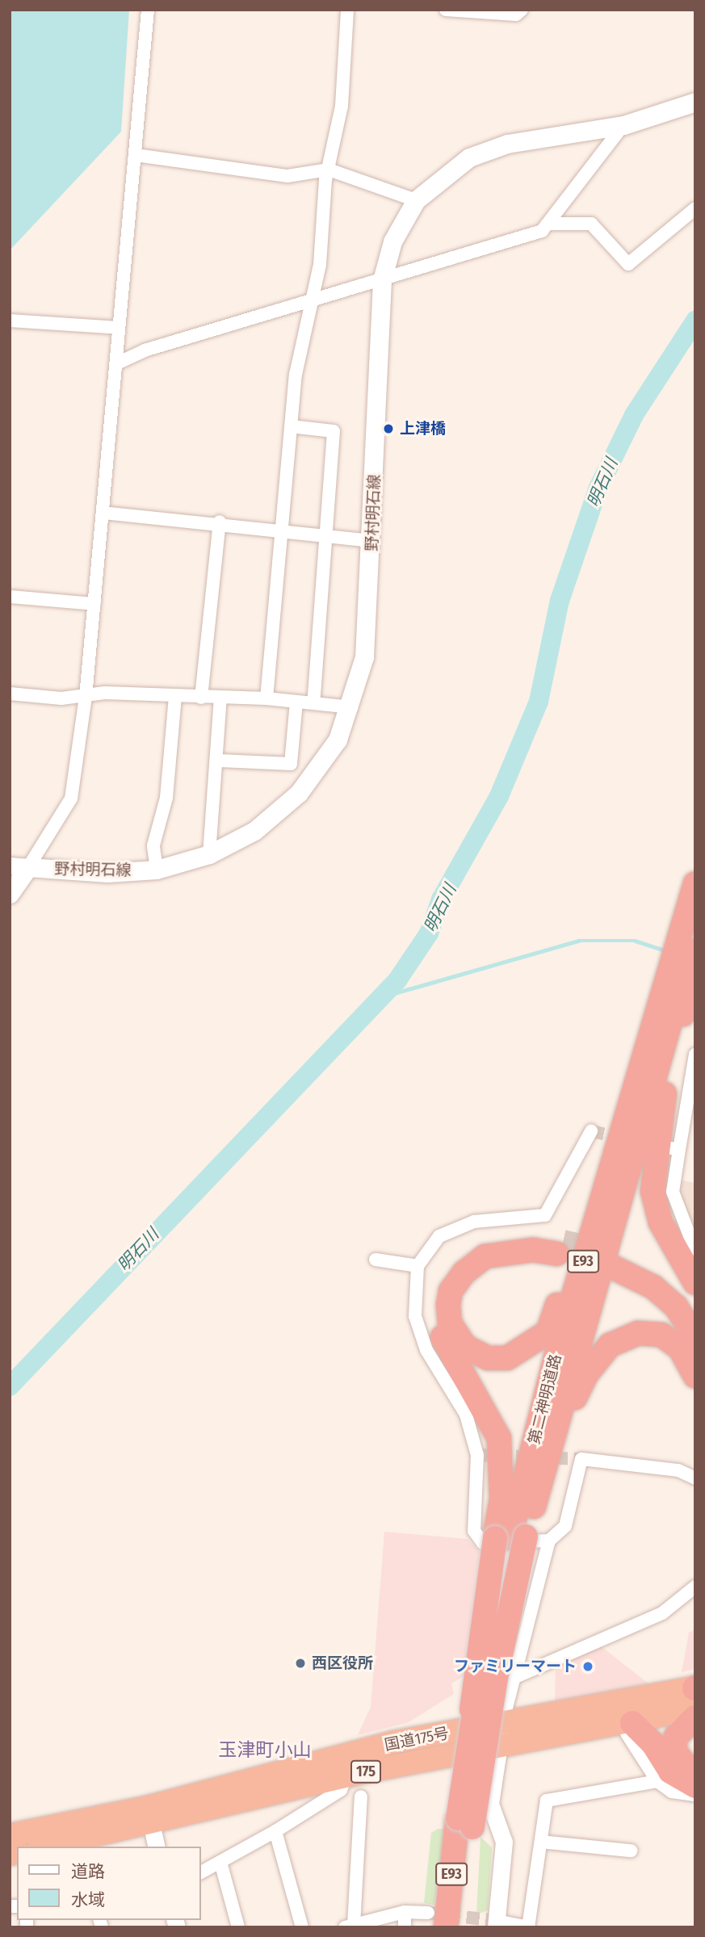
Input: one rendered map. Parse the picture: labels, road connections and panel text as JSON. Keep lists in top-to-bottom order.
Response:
{
  "streets": {
    "highway": [
      "E93",
      "第二神明道路",
      "国道175号",
      "175"
    ],
    "main road": ["野村明石線"]
  },
  "districts": ["玉津町小山"],
  "water": ["明石川"],
  "places": ["上津橋", "西区役所", "ファミリーマート"],
  "legend": ["道路", "水域"]
}
